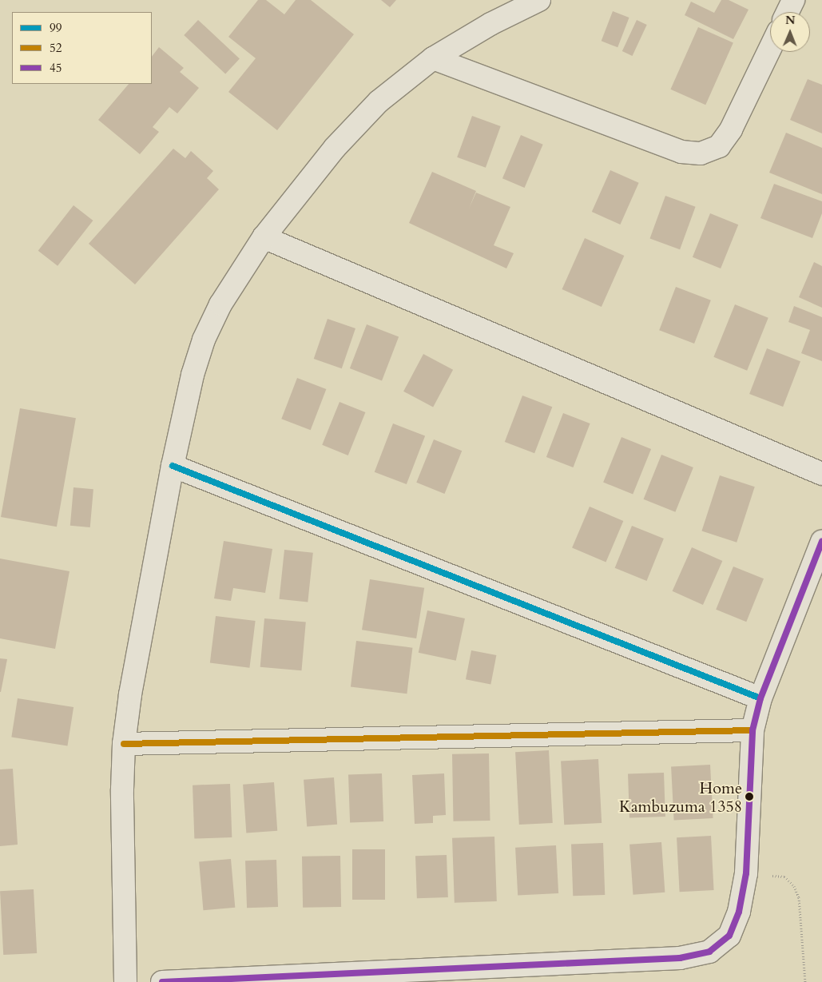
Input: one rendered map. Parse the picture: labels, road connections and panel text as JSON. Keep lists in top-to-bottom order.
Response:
{
  "places": ["Home Kambuzuma 1358"],
  "lines": ["transit line 99", "transit line 45", "transit line 52"],
  "legend": ["99", "52", "45"],
  "north": "top"
}
